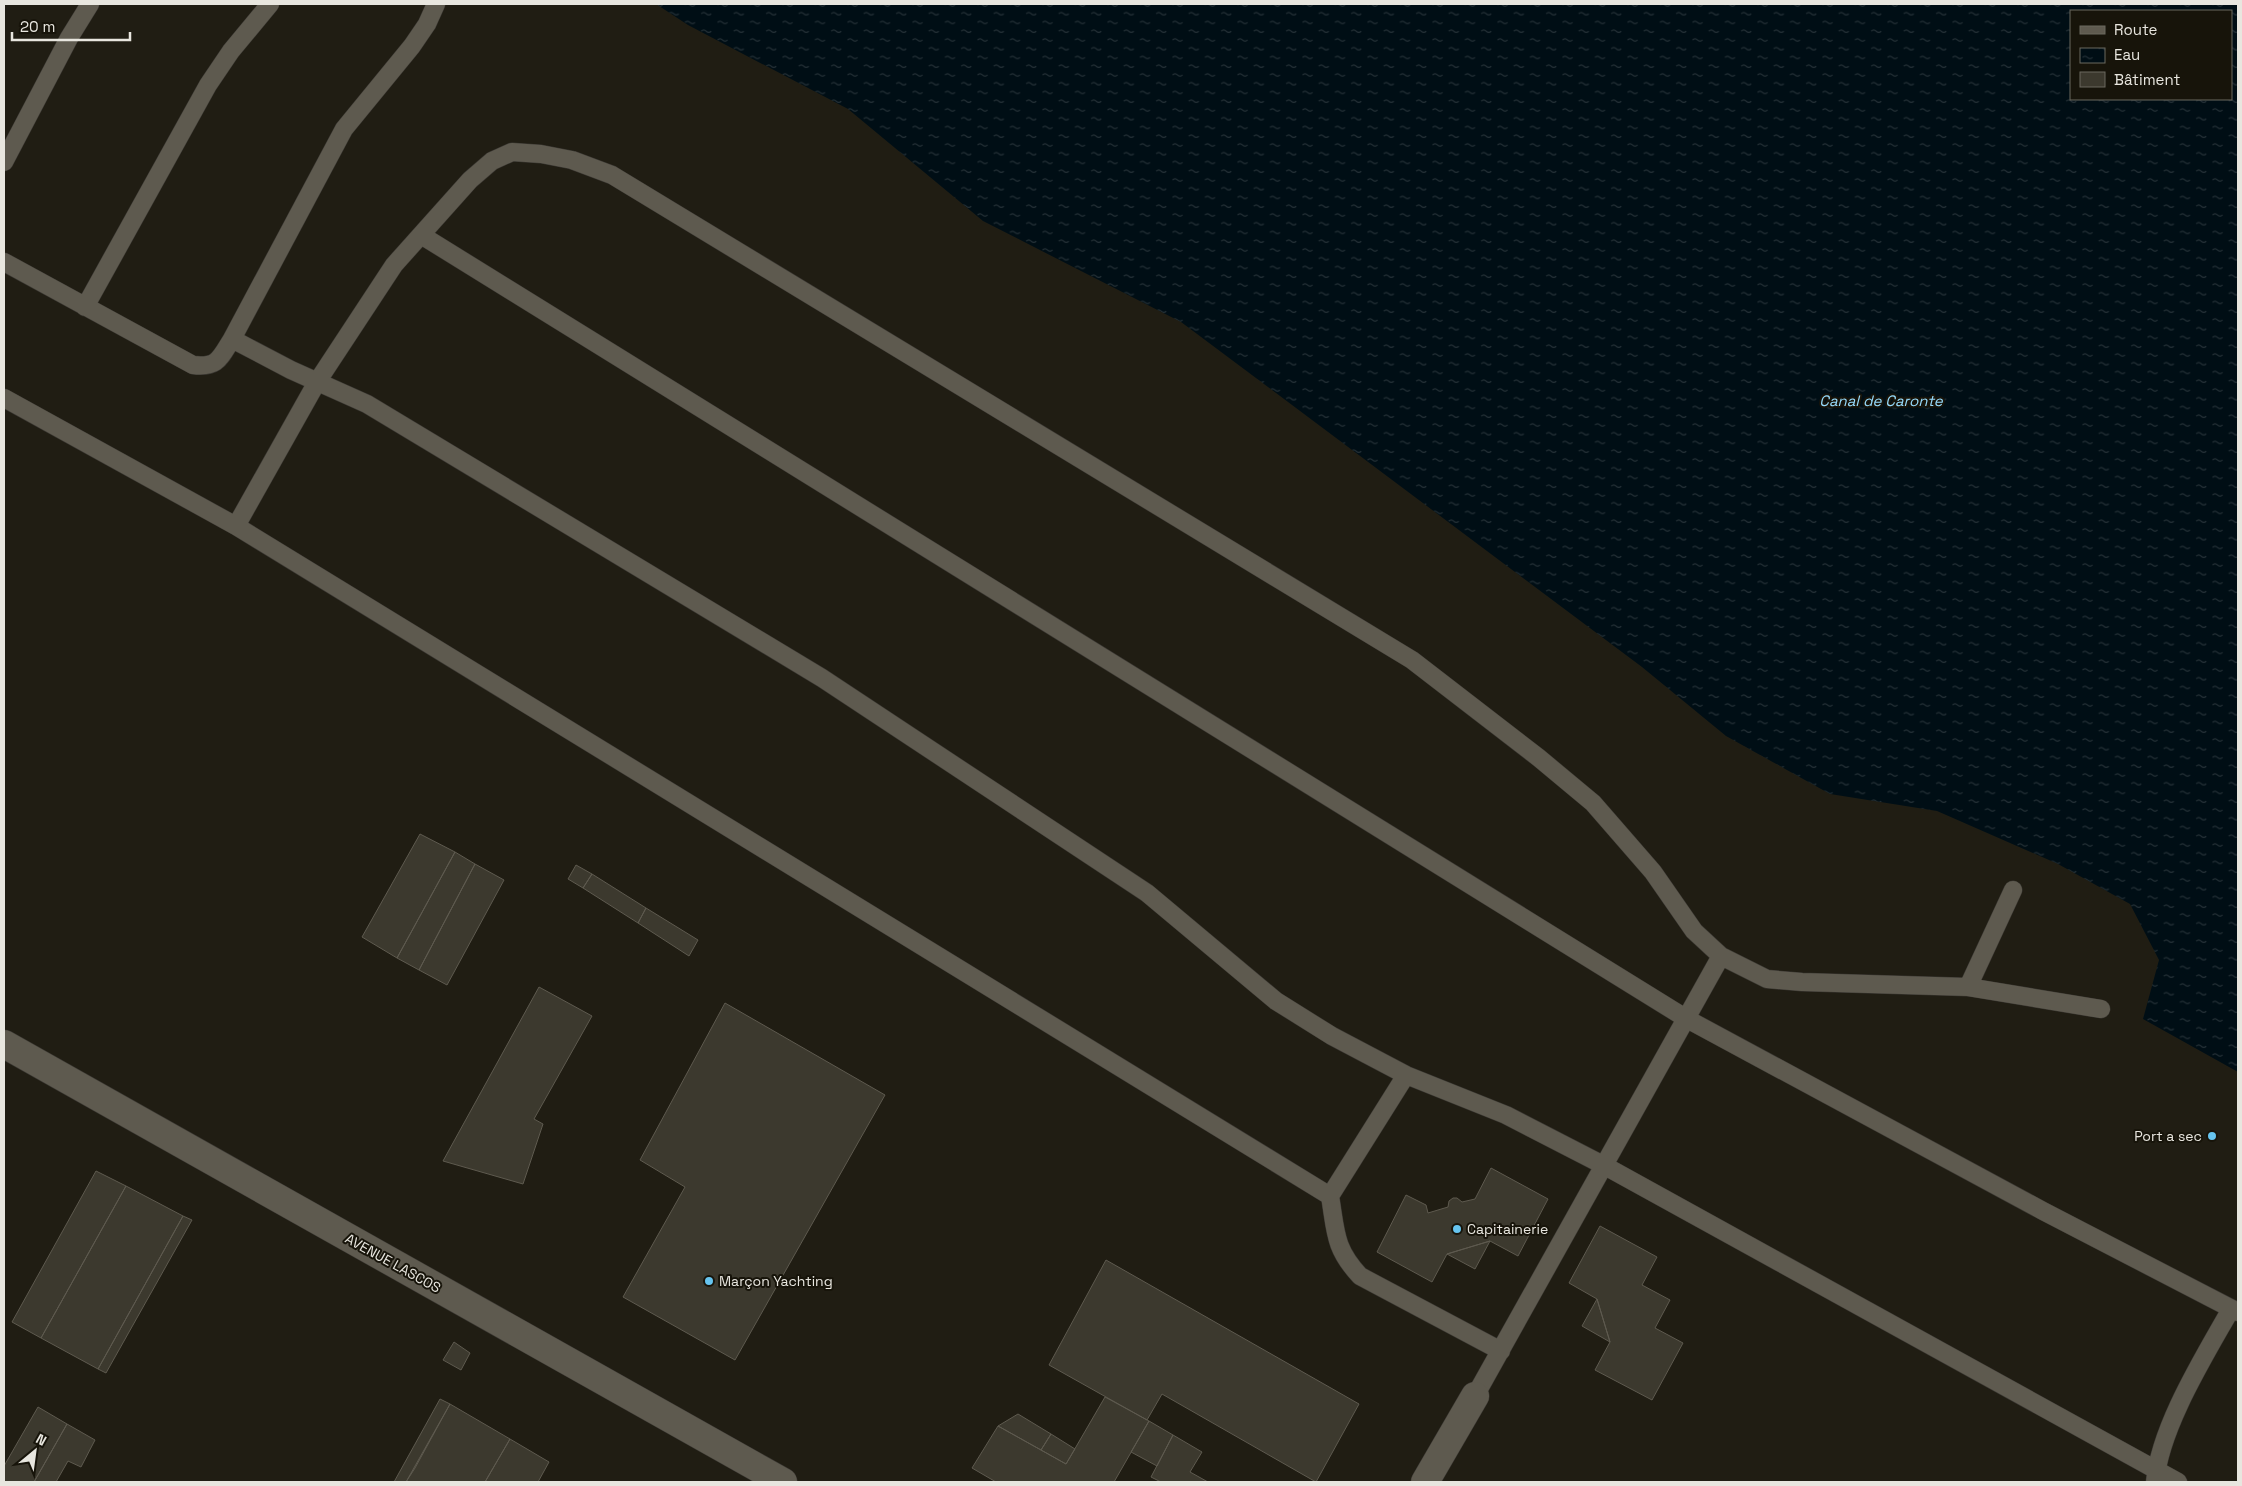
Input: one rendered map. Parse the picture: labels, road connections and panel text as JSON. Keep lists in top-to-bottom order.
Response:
{
  "streets": {
    "street": ["AVENUE LASCOS"]
  },
  "water": ["Canal de Caronte"],
  "places": ["Port a sec", "Capitainerie", "Marçon Yachting"],
  "legend": ["Route", "Eau", "Bâtiment"],
  "scale_bar": "20 m",
  "north": "top right"
}
